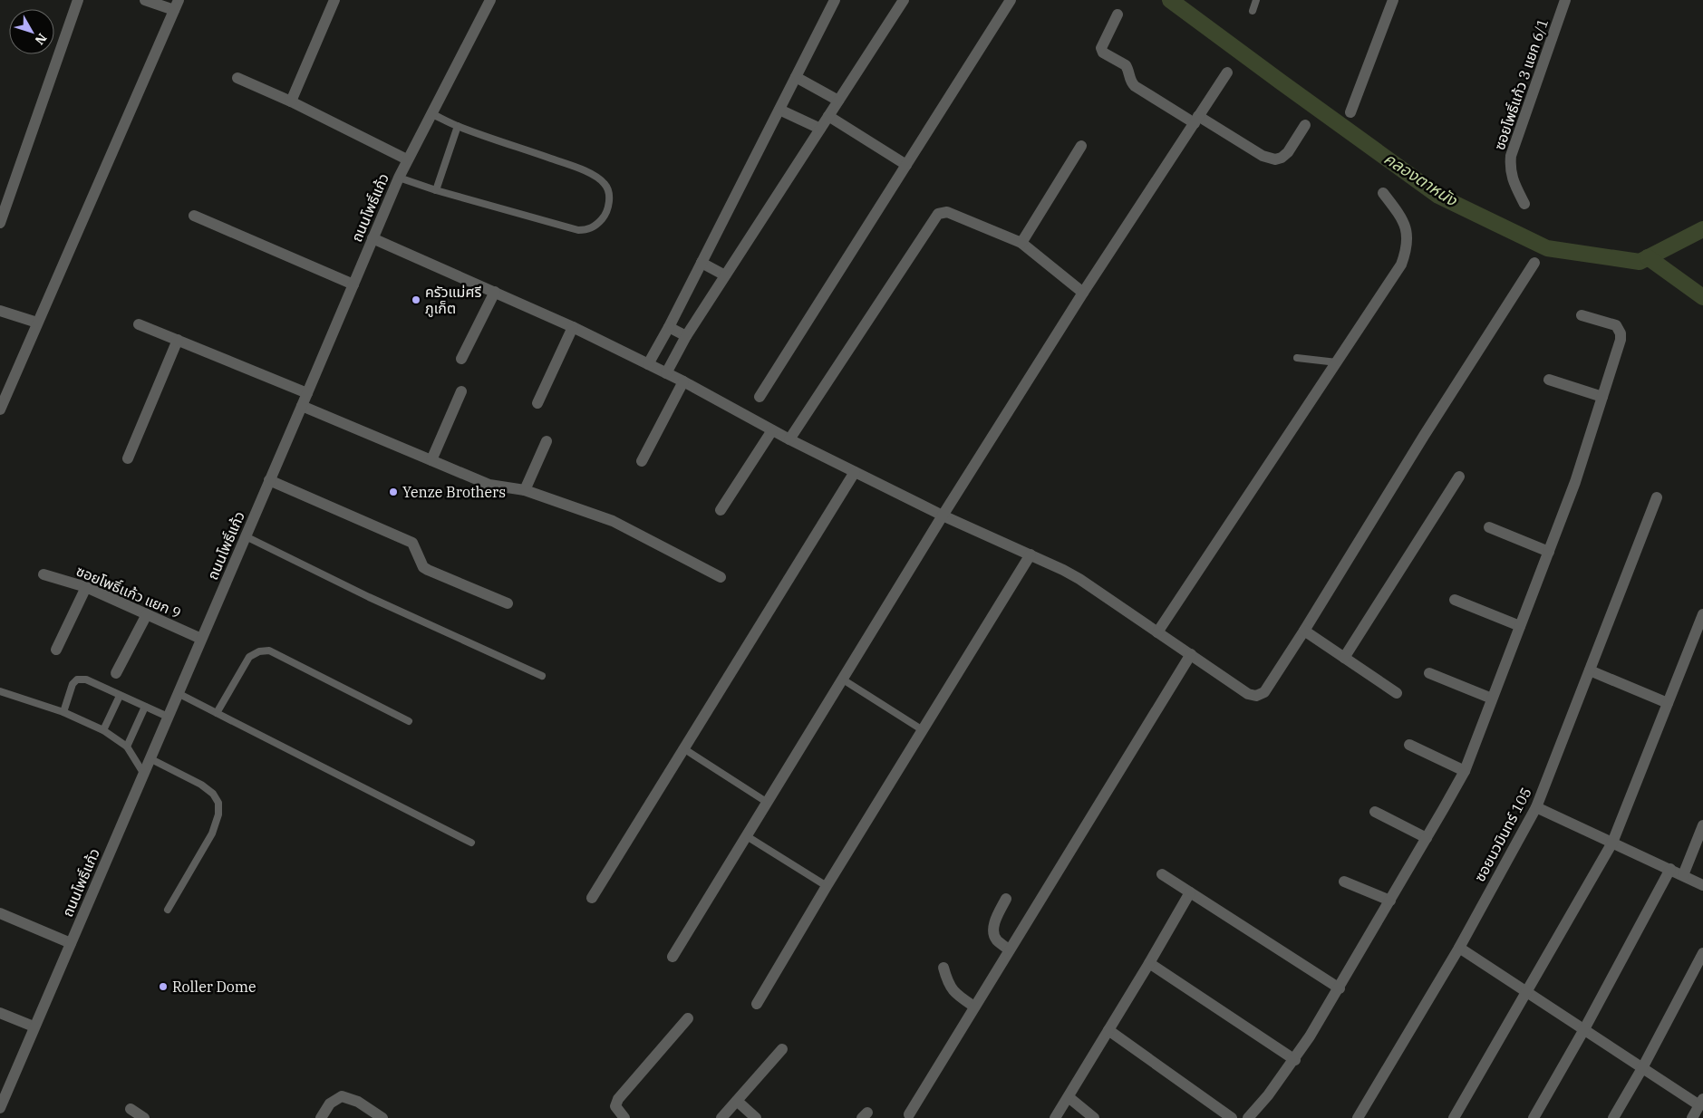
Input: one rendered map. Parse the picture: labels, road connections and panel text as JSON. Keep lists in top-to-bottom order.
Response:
{
  "streets": {
    "street": [
      "ซอยโพธิ์แก้ว 3 แยก 6/1",
      "ถนนโพธิ์แก้ว",
      "ซอยโพธิ์เเก้ว แยก 9",
      "ซอยนวมินทร์ 105"
    ]
  },
  "crossings": [
    ["ถนนโพธิ์แก้ว", "ซอยโพธิ์เเก้ว แยก 9"]
  ],
  "water": ["คลองตาหนัง"],
  "places": ["ครัวแม่ศรี ภูเก็ต", "Yenze Brothers", "Roller Dome"],
  "north": "bottom right"
}
